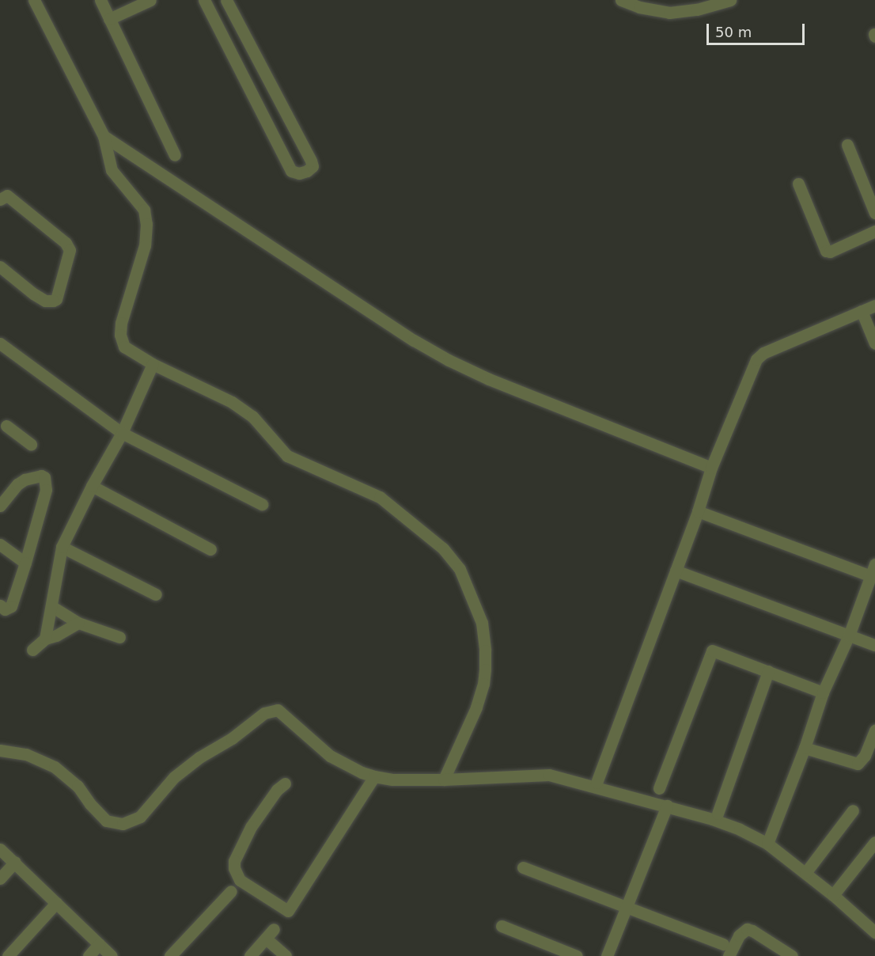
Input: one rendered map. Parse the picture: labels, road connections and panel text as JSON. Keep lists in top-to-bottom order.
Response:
{
  "scale_bar": "50 m"
}
